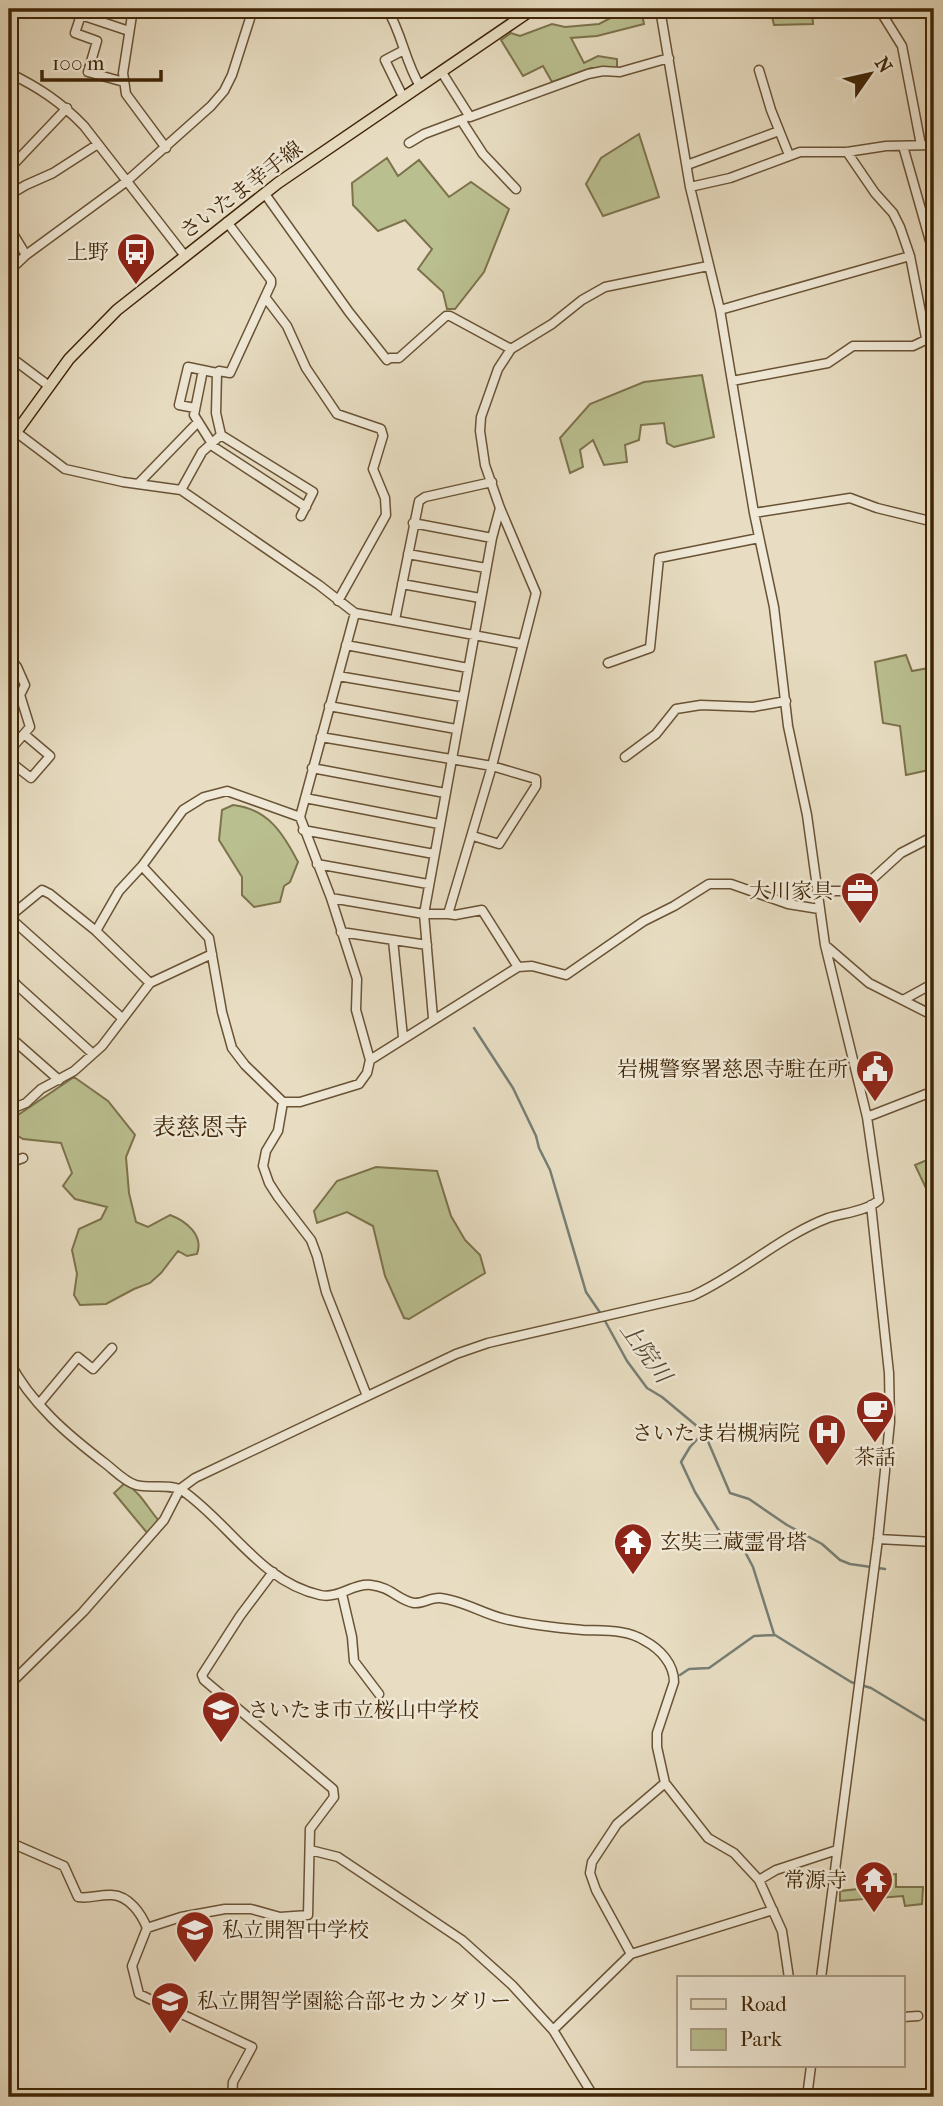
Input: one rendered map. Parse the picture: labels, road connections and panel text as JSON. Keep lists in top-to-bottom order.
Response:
{
  "streets": {
    "main road": ["さいたま幸手線"]
  },
  "districts": ["表慈恩寺"],
  "water": ["上院川"],
  "places": {
    "bus stop": ["上野"],
    "office": ["大川家具"],
    "public building": ["岩槻警察署慈恩寺駐在所"],
    "cafe": ["茶話"],
    "hospital": ["さいたま岩槻病院"],
    "temple": ["玄奘三蔵霊骨塔", "常源寺"],
    "school or university": ["さいたま市立桜山中学校", "私立開智中学校", "私立開智学園総合部セカンダリー"]
  },
  "legend": ["Road", "Park"],
  "scale_bar": "100 m",
  "north": "top right"
}
